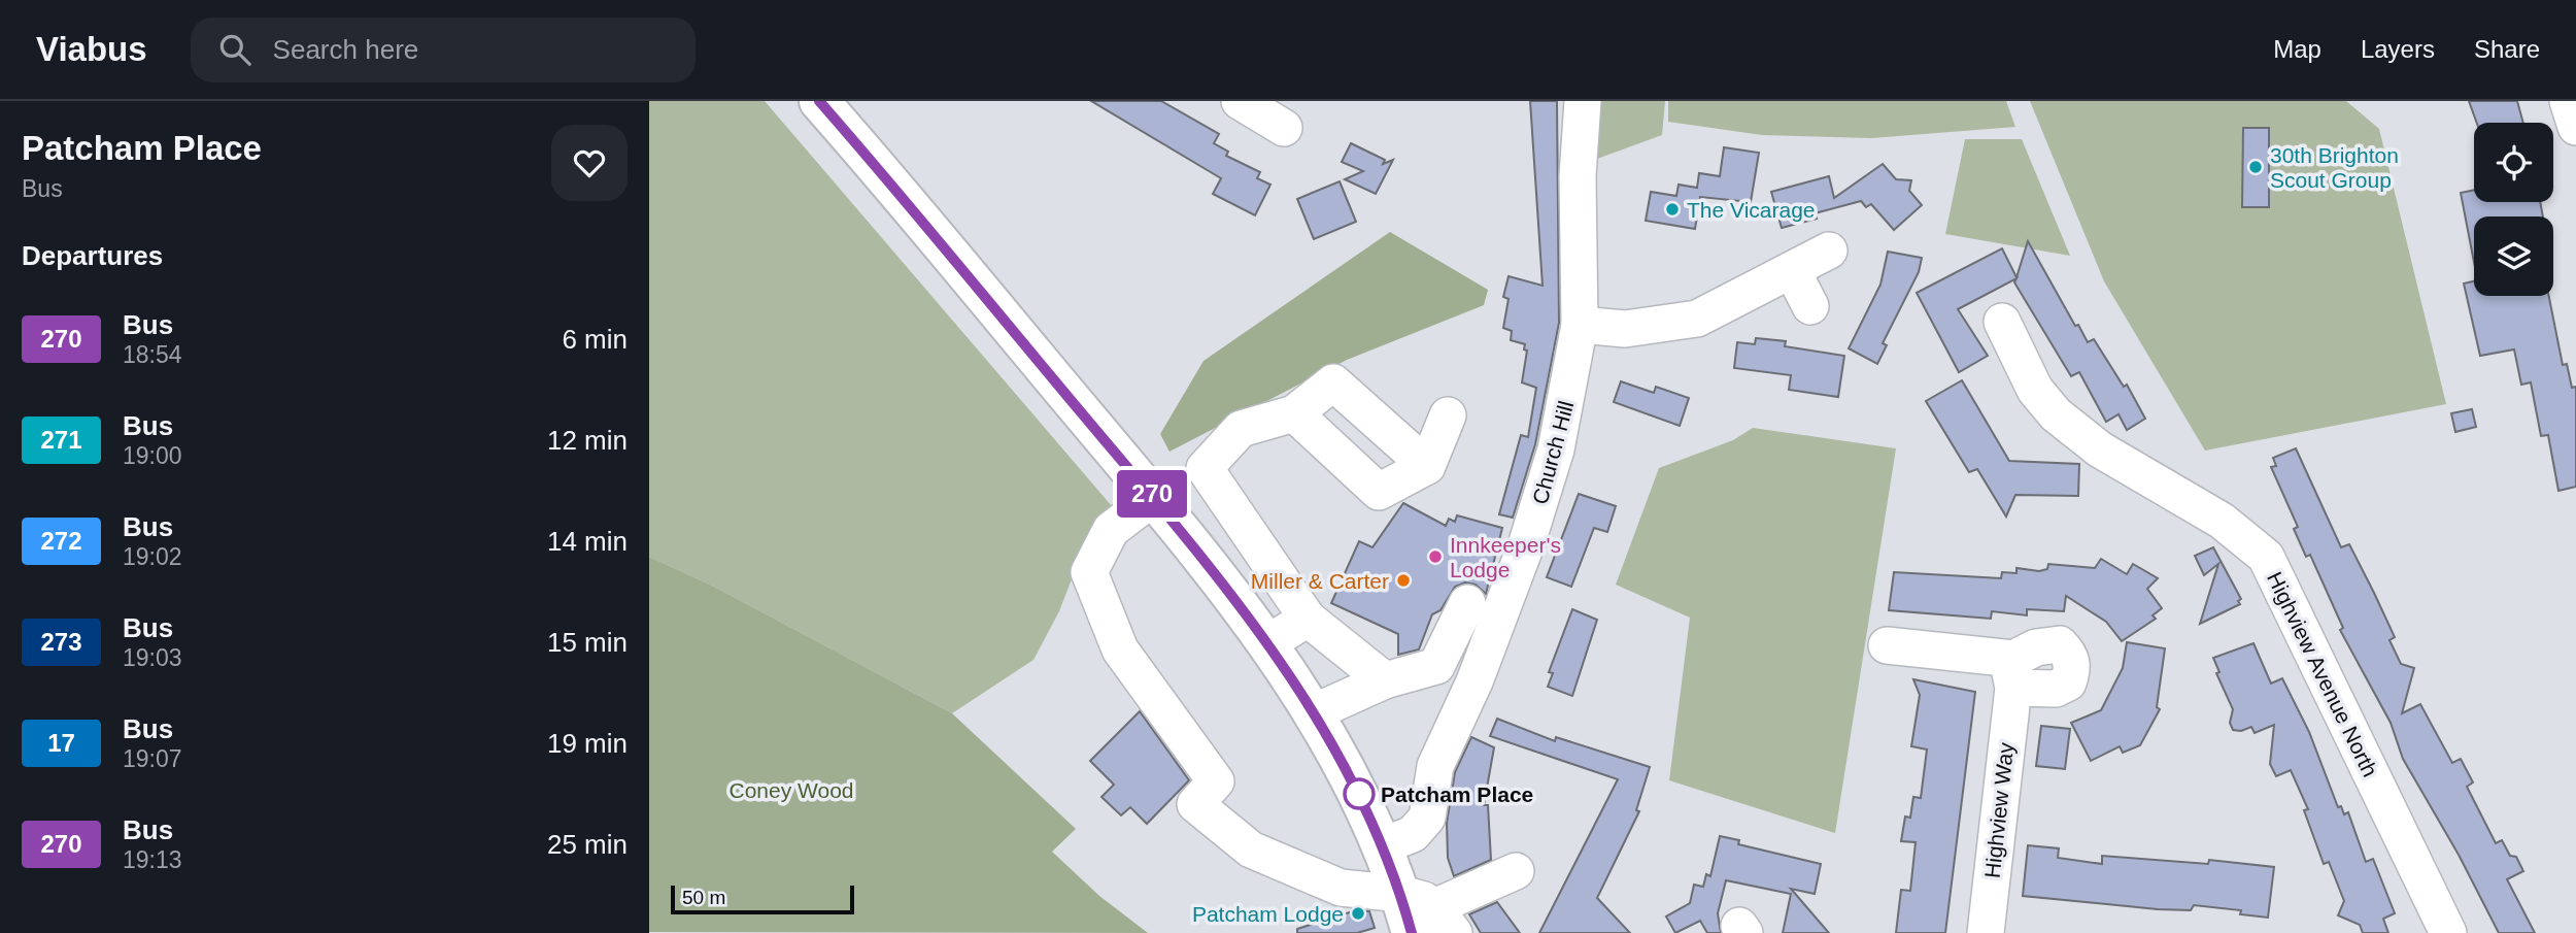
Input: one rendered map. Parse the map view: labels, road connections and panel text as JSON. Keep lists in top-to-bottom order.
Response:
{
  "streets": {
    "street": ["Church Hill", "Highview Avenue North", "Highview Way"]
  },
  "parks": ["Coney Wood"],
  "places": [
    "30th Brighton Scout Group",
    "The Vicarage",
    "Innkeeper's Lodge",
    "Miller & Carter",
    "Patcham Place",
    "Patcham Lodge"
  ],
  "lines": ["bus line 270"],
  "scale_bar": "50 m",
  "page": {
    "header": "Viabus",
    "search": "Search here",
    "nav": ["Map", "Layers", "Share"],
    "heading": [
      ["Patcham Place", "Bus"],
      "Departures"
    ],
    "on_map": "270",
    "list": [
      {
        "mark": "270",
        "name": "Bus",
        "note": "18:54",
        "value": "6 min"
      },
      {
        "mark": "271",
        "name": "Bus",
        "note": "19:00",
        "value": "12 min"
      },
      {
        "mark": "272",
        "name": "Bus",
        "note": "19:02",
        "value": "14 min"
      },
      {
        "mark": "273",
        "name": "Bus",
        "note": "19:03",
        "value": "15 min"
      },
      {
        "mark": "17",
        "name": "Bus",
        "note": "19:07",
        "value": "19 min"
      },
      {
        "mark": "270",
        "name": "Bus",
        "note": "19:13",
        "value": "25 min"
      }
    ],
    "scale": "50 m"
  }
}
